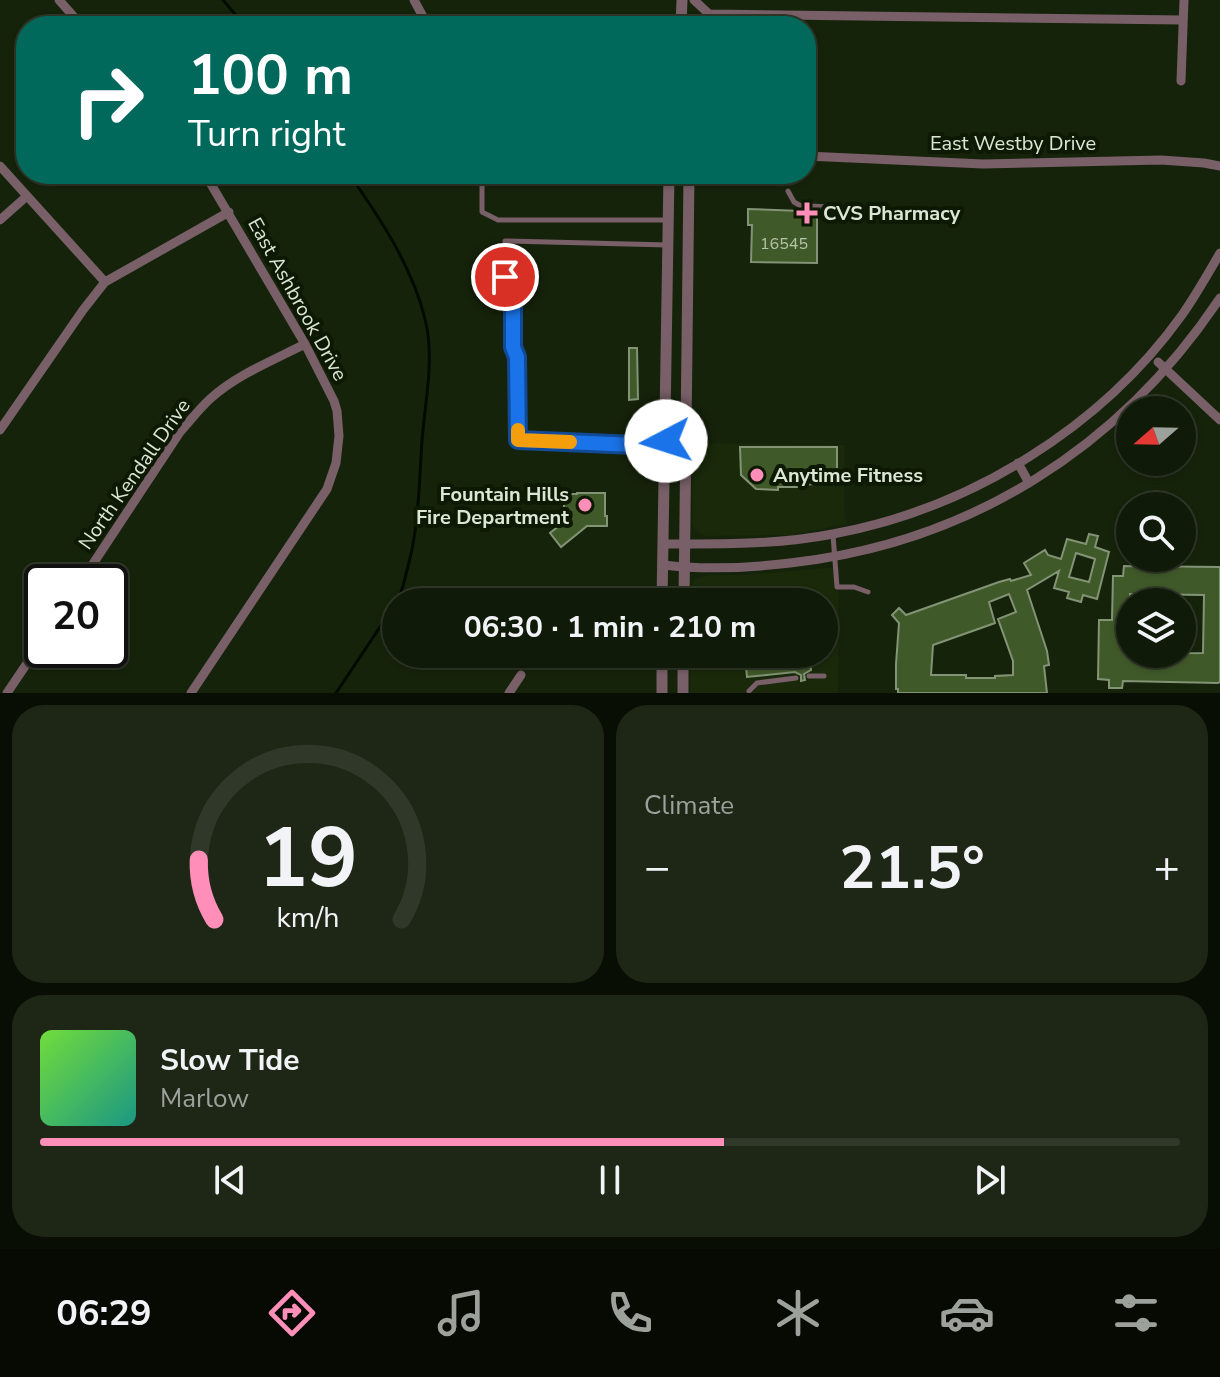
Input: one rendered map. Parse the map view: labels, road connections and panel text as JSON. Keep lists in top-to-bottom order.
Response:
{
  "streets": {
    "street": ["East Westby Drive", "East Ashbrook Drive", "North Kendall Drive"]
  },
  "crossings": [
    ["East Ashbrook Drive", "North Kendall Drive"]
  ],
  "places": {
    "health": ["CVS Pharmacy"],
    "other": ["Anytime Fitness", "Fountain Hills Fire Department"]
  },
  "house_numbers": ["16545"],
  "north": "left",
  "page": {
    "turn": ["100 m", "Turn right"],
    "limit": "20",
    "trip": "06:30 · 1 min · 210 m",
    "tile": "Climate",
    "heat": ["−", "21.5°", "+"],
    "song": ["Slow Tide", "Marlow"],
    "tabs": "06:29",
    "gauge": ["19", "km/h"]
  }
}
